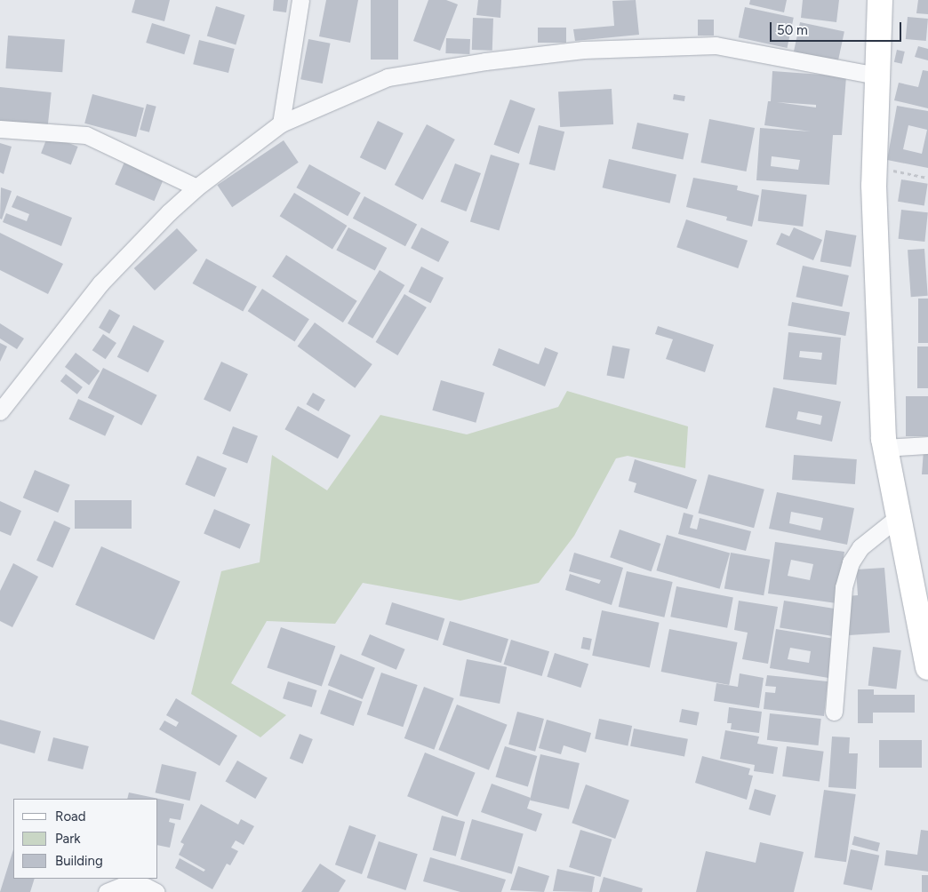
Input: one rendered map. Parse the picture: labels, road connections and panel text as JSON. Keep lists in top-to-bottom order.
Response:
{
  "legend": ["Road", "Park", "Building"],
  "scale_bar": "50 m"
}
